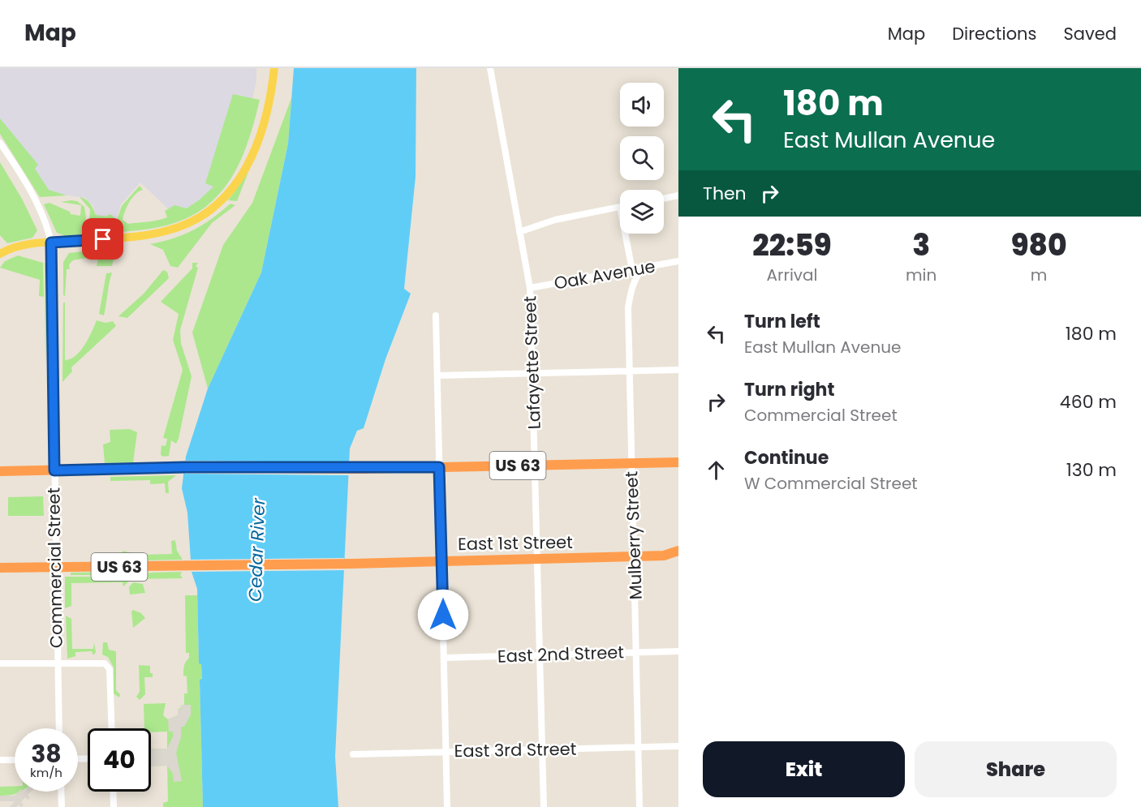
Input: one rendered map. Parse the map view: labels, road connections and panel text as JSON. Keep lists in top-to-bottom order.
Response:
{
  "streets": {
    "highway": ["US 63", "East 1st Street"],
    "street": [
      "Oak Avenue",
      "Lafayette Street",
      "Mulberry Street",
      "Commercial Street",
      "East 2nd Street",
      "East 3rd Street"
    ]
  },
  "crossings": [
    ["Oak Avenue", "Lafayette Street"],
    ["Oak Avenue", "Mulberry Street"],
    ["Lafayette Street", "US 63"],
    ["Lafayette Street", "East 1st Street"],
    ["Lafayette Street", "East 2nd Street"],
    ["Lafayette Street", "East 3rd Street"],
    ["US 63", "Mulberry Street"],
    ["US 63", "East 1st Street"],
    ["US 63", "Commercial Street"],
    ["Mulberry Street", "East 1st Street"],
    ["Mulberry Street", "East 2nd Street"],
    ["Mulberry Street", "East 3rd Street"],
    ["East 1st Street", "Commercial Street"]
  ],
  "water": ["Cedar River"],
  "page": {
    "header": "Map",
    "nav": ["Map", "Directions", "Saved"],
    "turn": ["180 m", "East Mullan Avenue"],
    "then": "Then",
    "eta": [
      "22:59",
      "Arrival",
      "3",
      "min",
      "980",
      "m"
    ],
    "list": [
      {
        "name": "Turn left",
        "note": "East Mullan Avenue",
        "value": "180 m"
      },
      {
        "name": "Turn right",
        "note": "Commercial Street",
        "value": "460 m"
      },
      {
        "name": "Continue",
        "note": "W Commercial Street",
        "value": "130 m"
      }
    ],
    "speed": "38 km/h",
    "limit": "40",
    "buttons": ["Exit", "Share"]
  }
}
